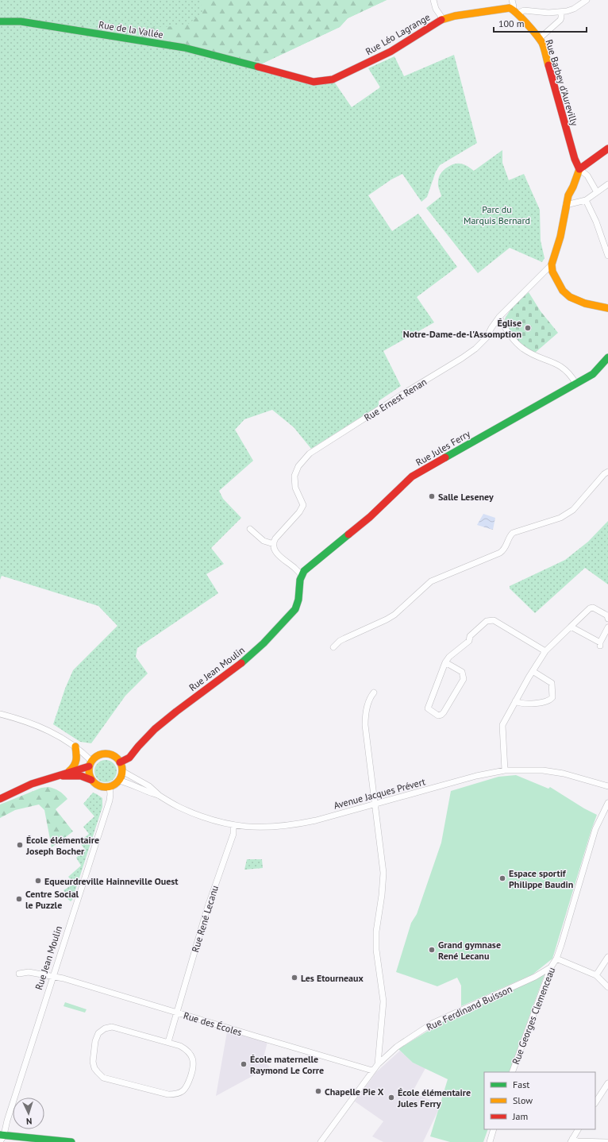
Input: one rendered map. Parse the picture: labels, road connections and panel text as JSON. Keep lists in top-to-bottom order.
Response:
{
  "streets": {
    "street": [
      "Rue de la Vallée",
      "Rue Léo Lagrange",
      "Rue Barbey d'Aurevilly",
      "Rue Ernest Renan",
      "Rue Jules Ferry",
      "Rue Jean Moulin",
      "Avenue Jacques Prévert",
      "Rue René Lecanu",
      "Rue Ferdinand Buisson",
      "Rue Georges Clemenceau",
      "Rue des Écoles"
    ]
  },
  "crossings": [
    ["Rue de la Vallée", "Rue Léo Lagrange"],
    ["Rue Léo Lagrange", "Rue Barbey d'Aurevilly"],
    ["Rue Jules Ferry", "Rue Jean Moulin"],
    ["Rue Jean Moulin", "Avenue Jacques Prévert"],
    ["Rue Jean Moulin", "Rue des Écoles"],
    ["Avenue Jacques Prévert", "Rue René Lecanu"],
    ["Rue René Lecanu", "Rue des Écoles"],
    ["Rue Ferdinand Buisson", "Rue Georges Clemenceau"],
    ["Rue Ferdinand Buisson", "Rue des Écoles"]
  ],
  "parks": ["Parc du Marquis Bernard"],
  "places": [
    "Église Notre-Dame-de-l'Assomption",
    "Salle Leseney",
    "École élémentaire Joseph Bocher",
    "Espace sportif Philippe Baudin",
    "Equeurdreville Hainneville Ouest",
    "Centre Social le Puzzle",
    "Grand gymnase René Lecanu",
    "Les Etourneaux",
    "École maternelle Raymond Le Corre",
    "Chapelle Pie X",
    "École élémentaire Jules Ferry"
  ],
  "legend": ["Fast", "Slow", "Jam"],
  "scale_bar": "100 m",
  "north": "bottom"
}
